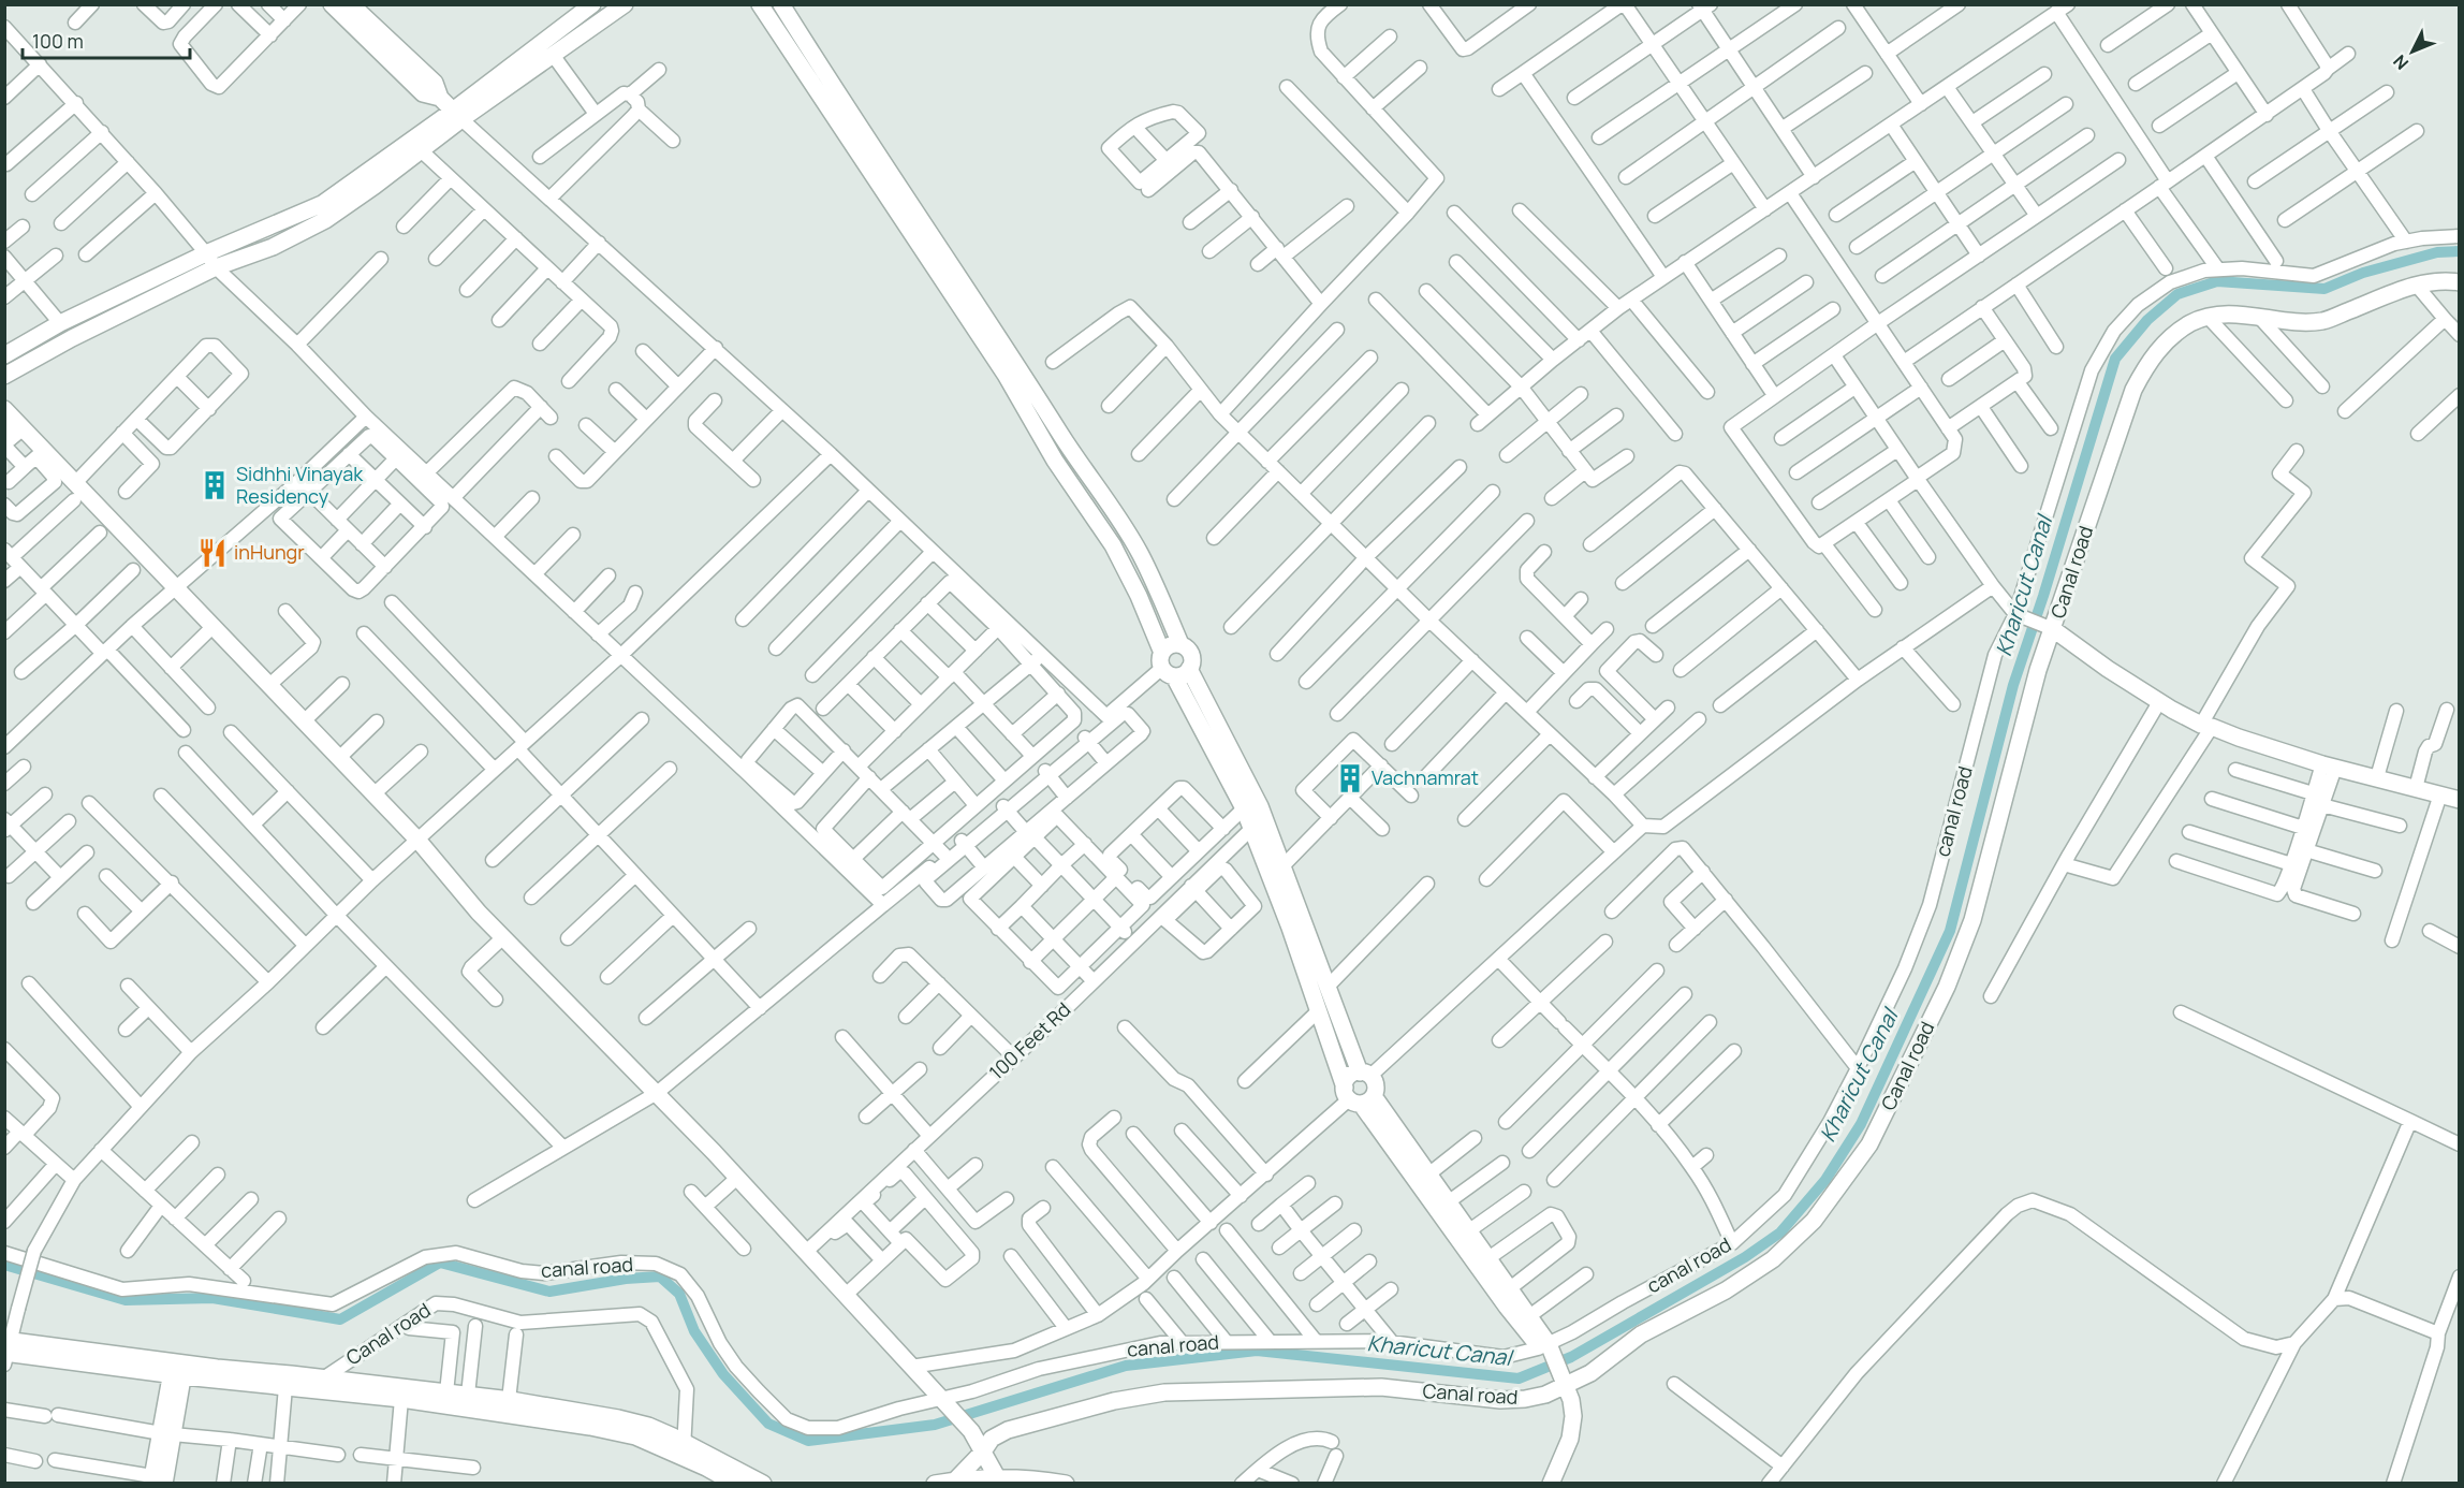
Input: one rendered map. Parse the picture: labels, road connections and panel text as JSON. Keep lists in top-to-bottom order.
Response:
{
  "streets": {
    "street": ["Canal road", "canal road", "100 Feet Rd"]
  },
  "water": ["Kharicut Canal"],
  "places": {
    "building": ["Sidhhi Vinayak Residency", "Vachnamrat"],
    "restaurant": ["inHungr"]
  },
  "scale_bar": "100 m",
  "north": "bottom left"
}
